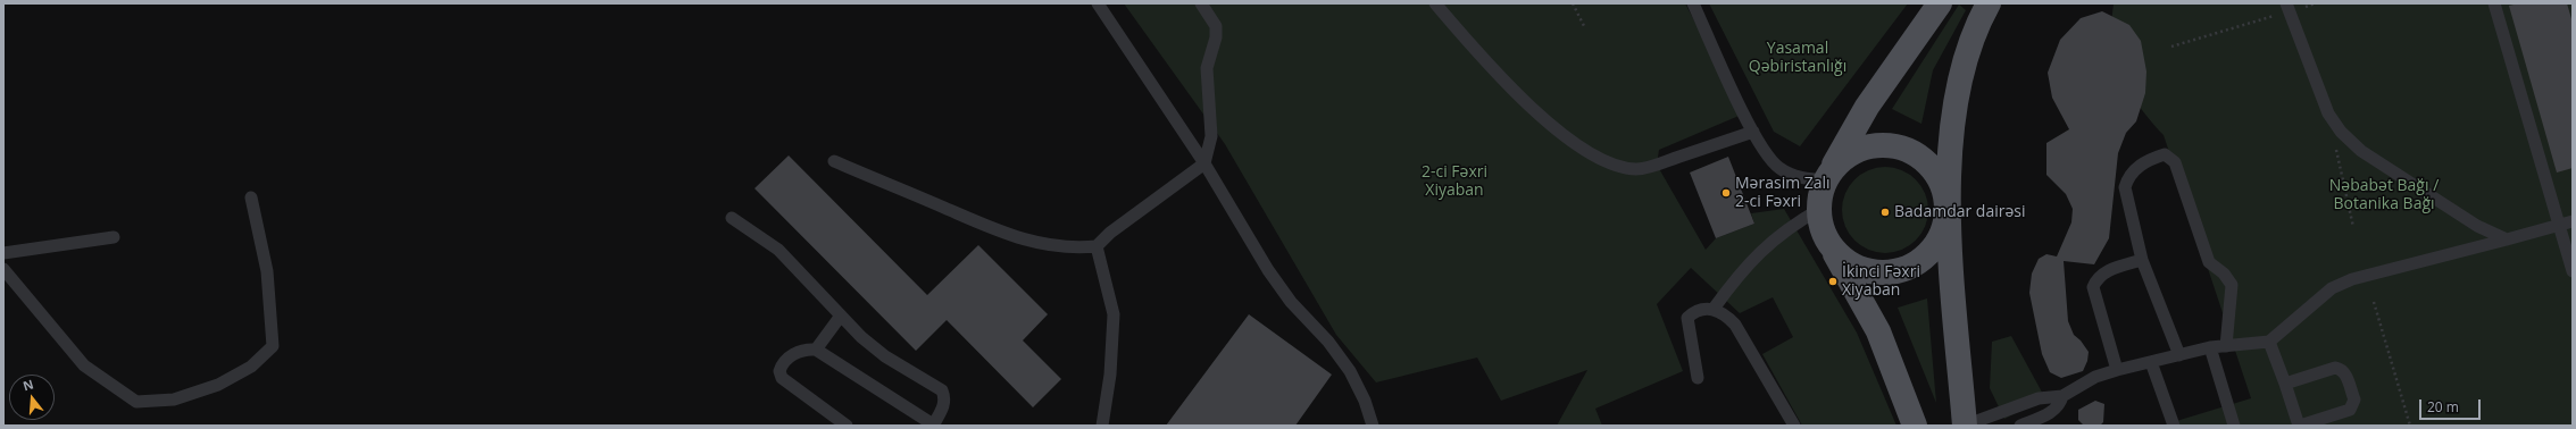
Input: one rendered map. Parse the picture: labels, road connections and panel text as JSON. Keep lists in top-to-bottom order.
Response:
{
  "parks": ["Yasamal Qəbiristanlığı", "2-ci Fəxri Xiyaban", "Nəbabət Bağı / Botanika Bağı"],
  "places": ["Mərasim Zalı 2-ci Fəxri", "Badamdar dairəsi", "İkinci Fəxri Xiyaban"],
  "scale_bar": "20 m",
  "north": "top"
}
